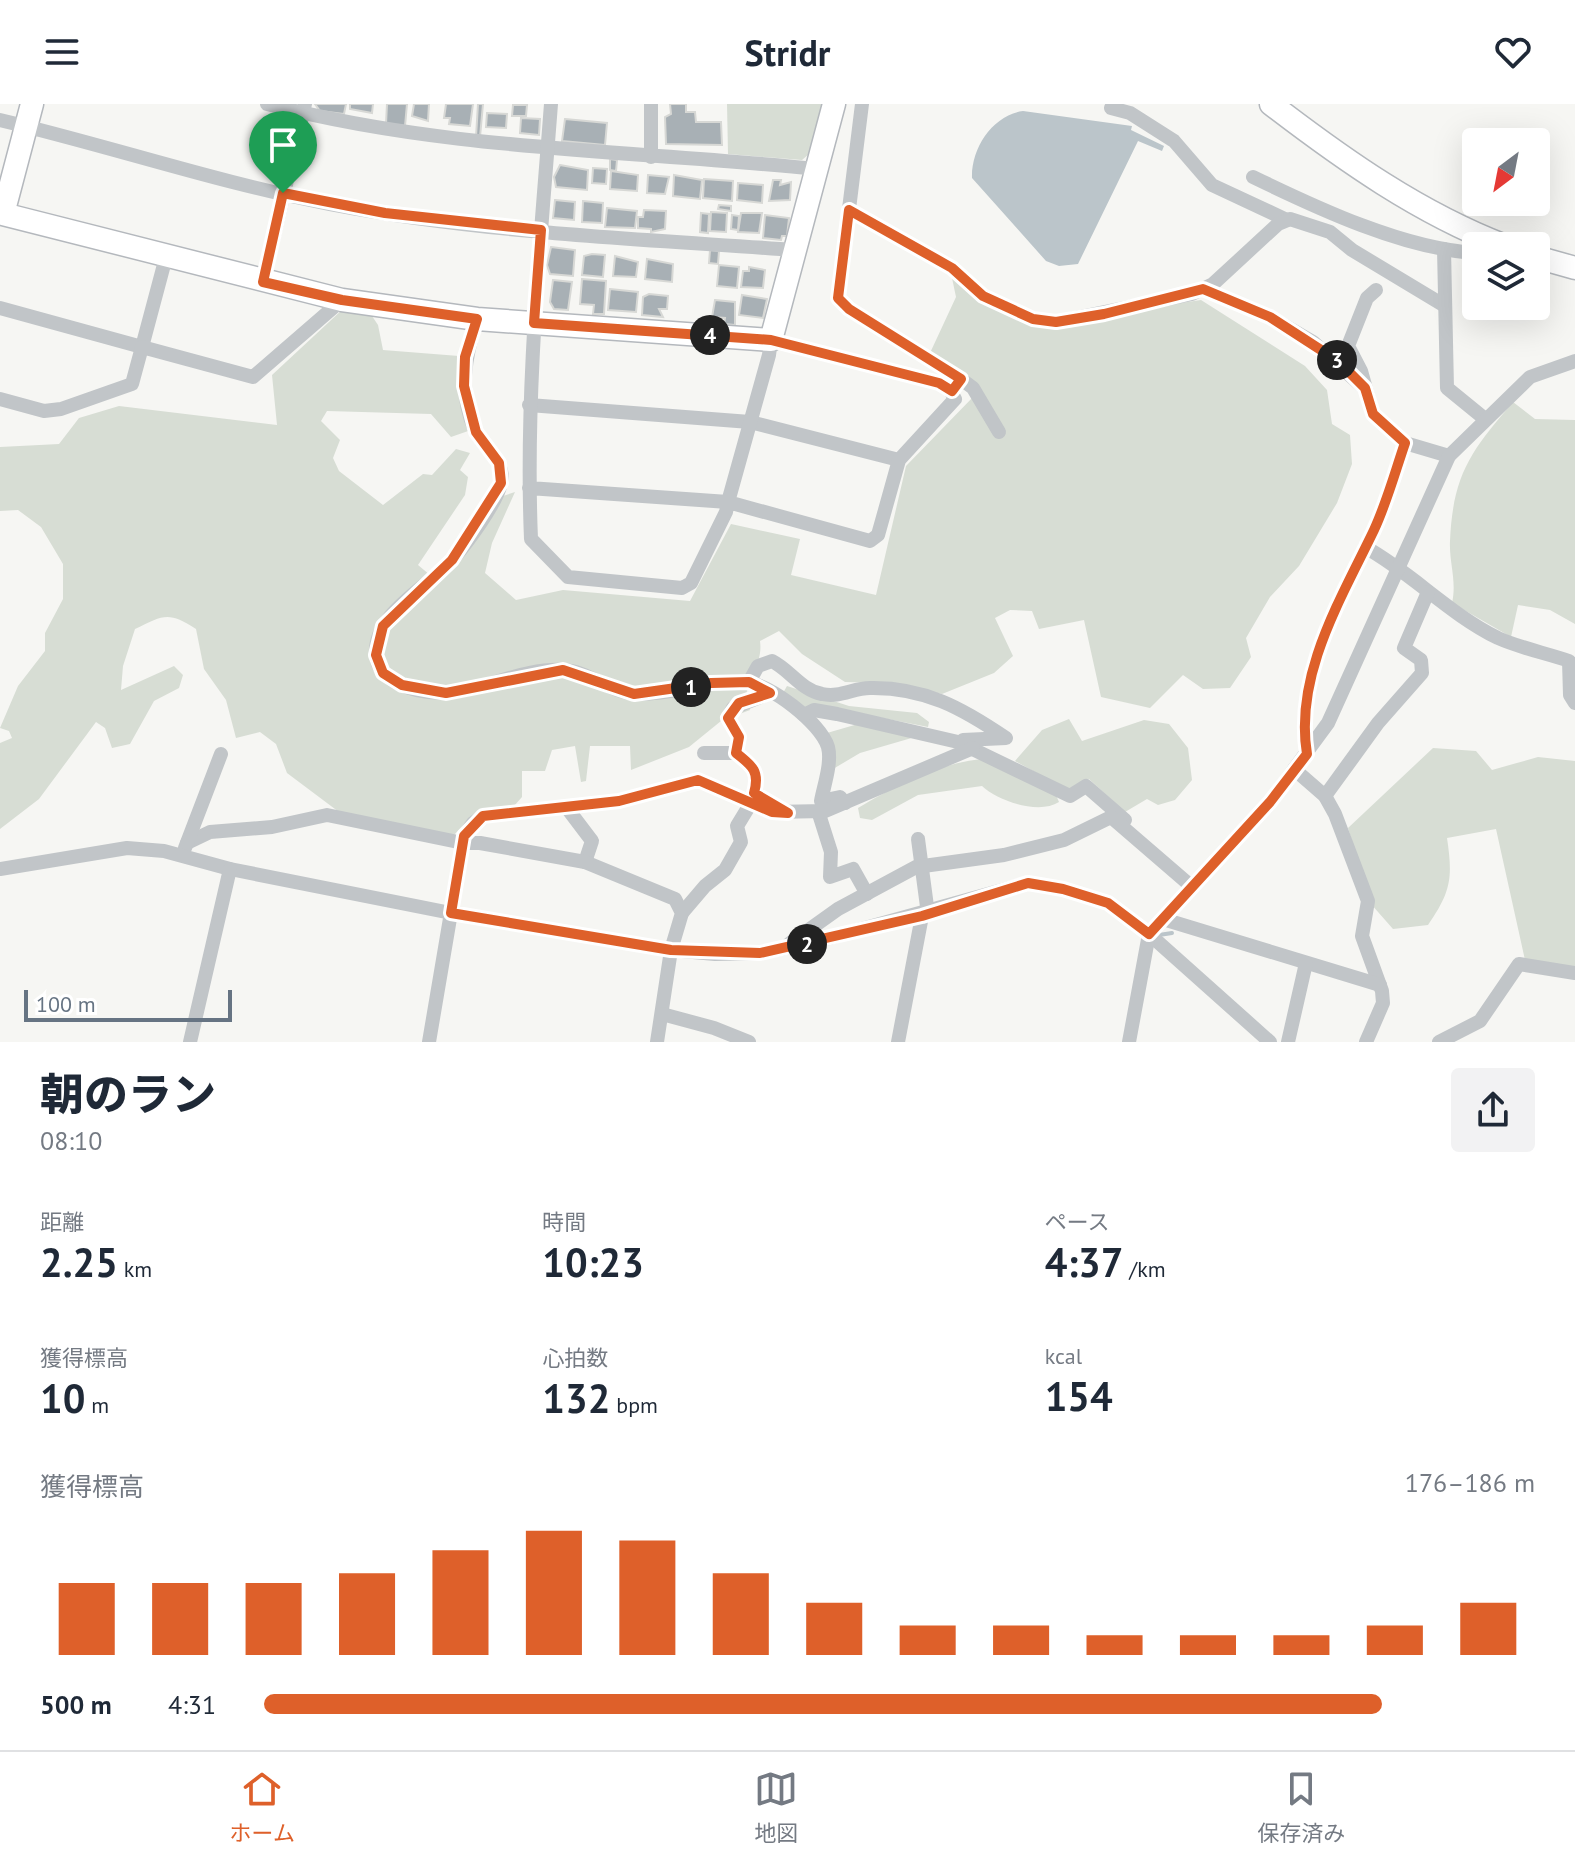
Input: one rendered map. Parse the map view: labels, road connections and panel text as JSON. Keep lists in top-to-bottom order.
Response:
{
  "scale_bar": "100 m",
  "north": "bottom left",
  "page": {
    "header": "Stridr",
    "pins": [
      "4",
      "3",
      "1",
      "2"
    ],
    "scale": "100 m",
    "heading": ["朝のラン", "08:10"],
    "stats": [
      ["距離", "2.25 km"],
      ["時間", "10:23"],
      ["ペース", "4:37 /km"],
      ["獲得標高", "10 m"],
      ["心拍数", "132 bpm"],
      ["kcal", "154"]
    ],
    "chart": ["獲得標高", "176–186 m"],
    "list": [
      {
        "name": "500 m",
        "note": "4:31"
      }
    ],
    "tabs": ["ホーム", "地図", "保存済み"]
  }
}
